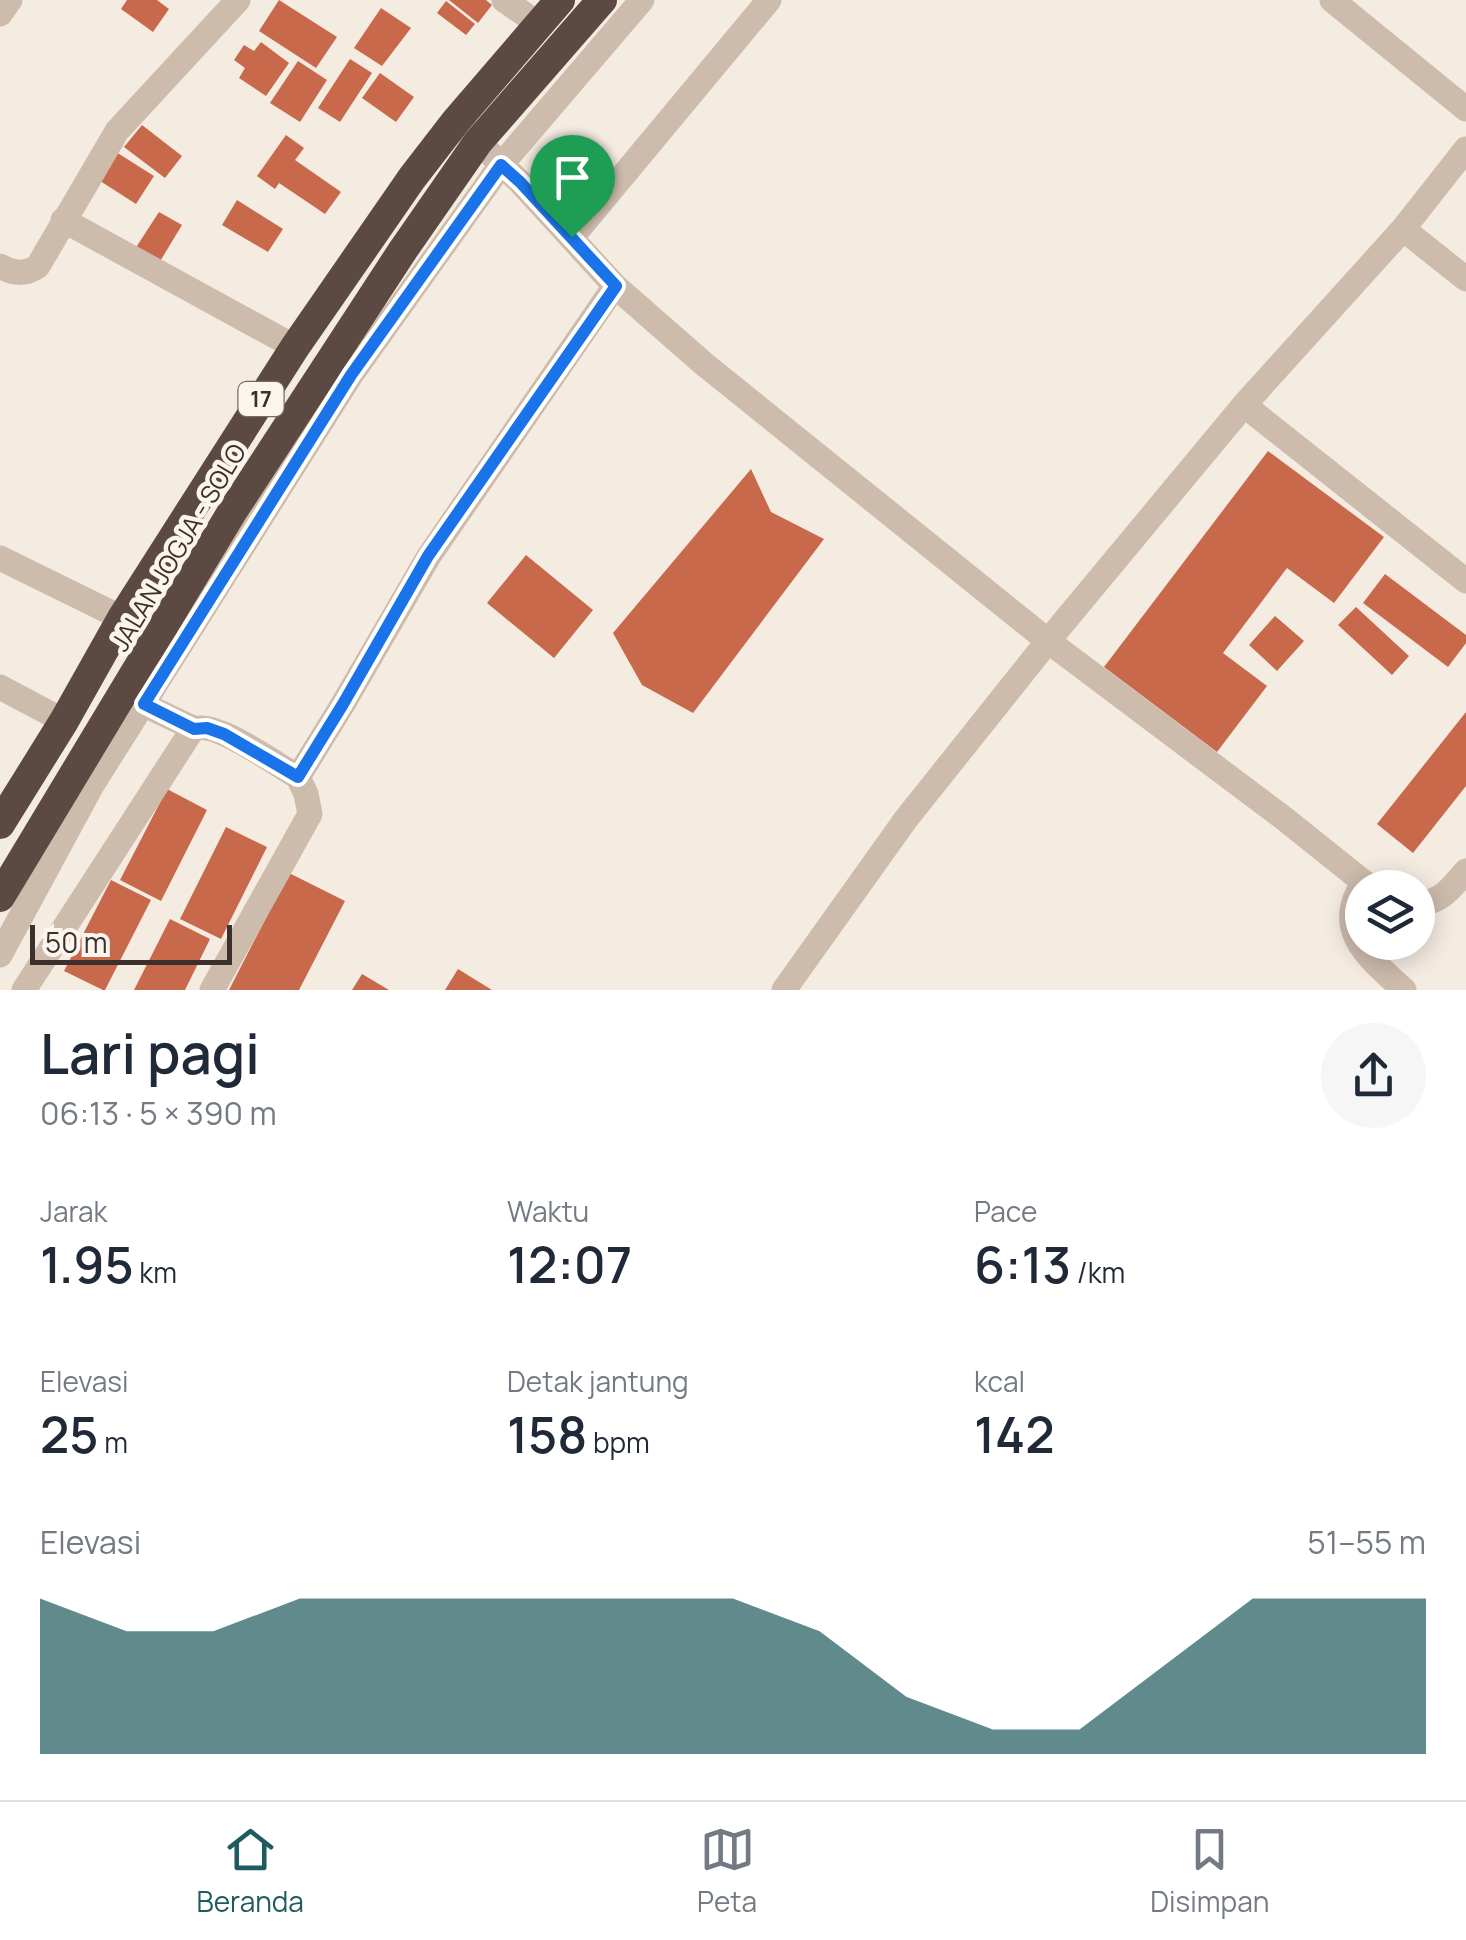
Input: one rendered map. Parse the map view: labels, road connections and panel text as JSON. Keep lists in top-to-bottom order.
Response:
{
  "streets": {
    "highway": ["17", "JALAN JOGJA - SOLO"]
  },
  "scale_bar": "50 m",
  "page": {
    "scale": "50 m",
    "heading": ["Lari pagi", "06:13 · 5 × 390 m"],
    "stats": [
      ["Jarak", "1.95 km"],
      ["Waktu", "12:07"],
      ["Pace", "6:13 /km"],
      ["Elevasi", "25 m"],
      ["Detak jantung", "158 bpm"],
      ["kcal", "142"]
    ],
    "chart": ["Elevasi", "51–55 m"],
    "tabs": ["Beranda", "Peta", "Disimpan"]
  }
}
